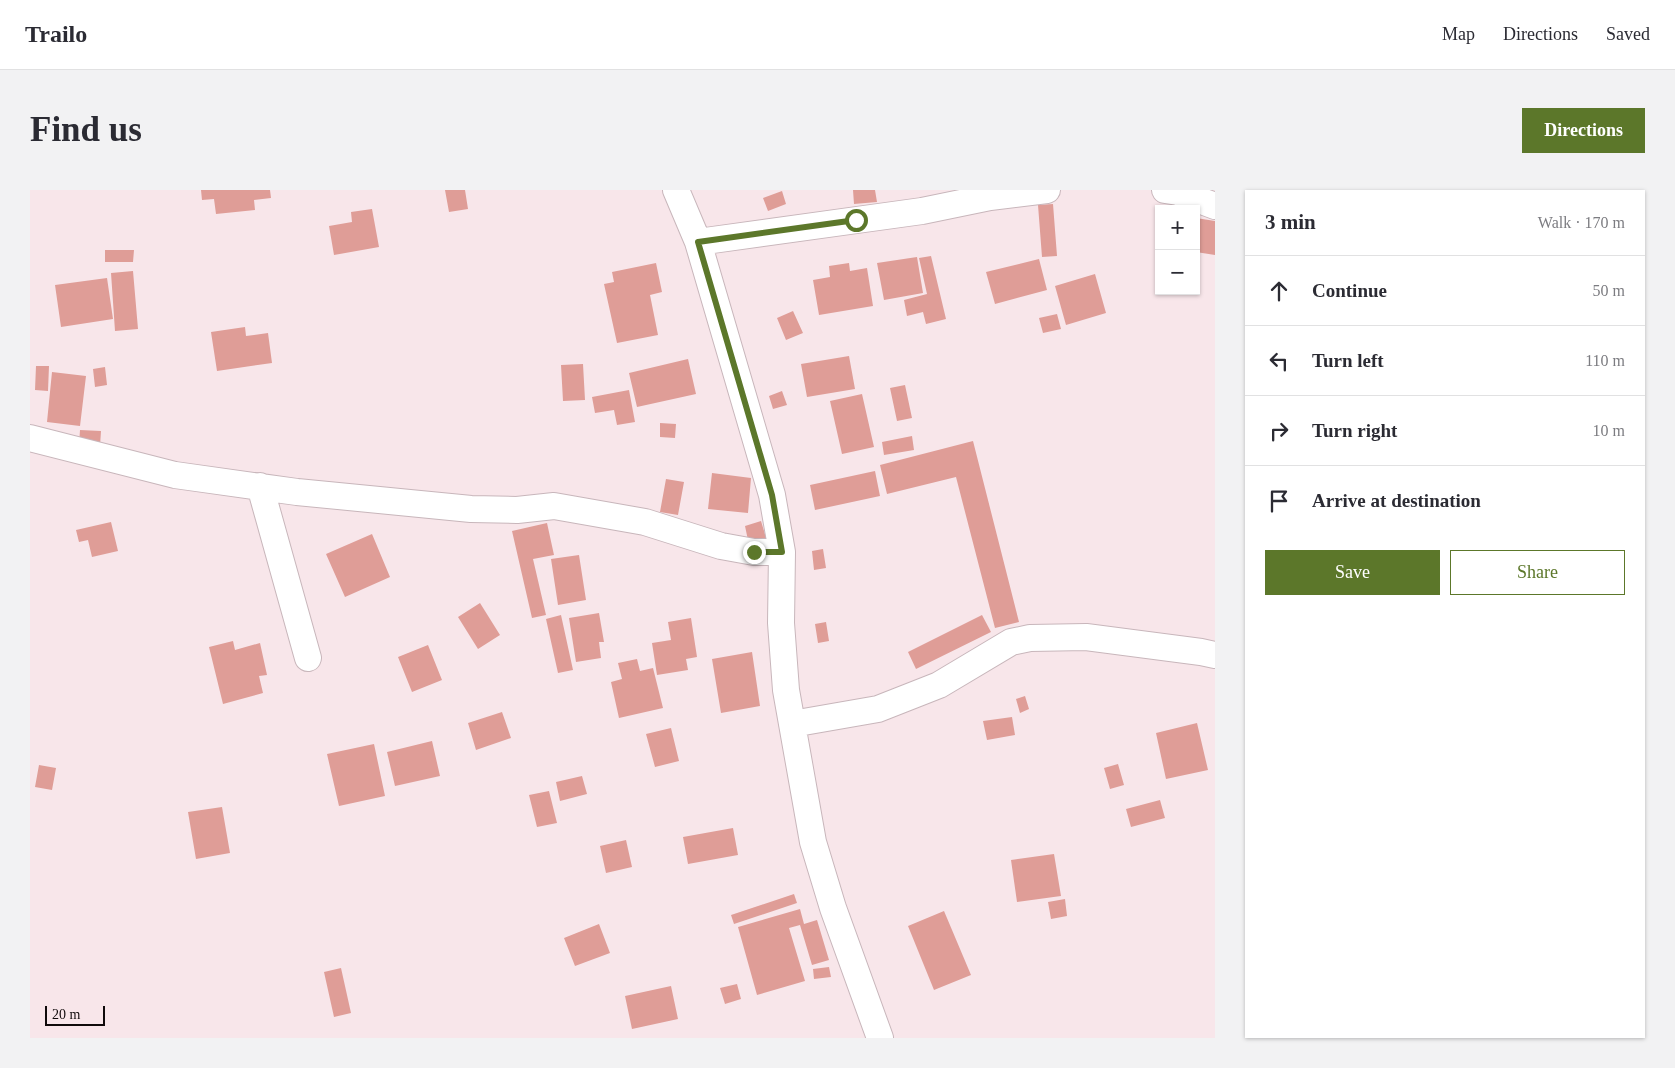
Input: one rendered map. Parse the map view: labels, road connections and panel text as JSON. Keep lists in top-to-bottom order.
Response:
{
  "scale_bar": "20 m",
  "page": {
    "header": "Trailo",
    "nav": ["Map", "Directions", "Saved"],
    "buttons": [
      "Directions",
      ["Save", "Share"]
    ],
    "title": "Find us",
    "heading": ["3 min", "Walk · 170 m"],
    "map_buttons": ["+", "−"],
    "list": [
      ["Continue", "50 m"],
      ["Turn left", "110 m"],
      ["Turn right", "10 m"],
      "Arrive at destination"
    ],
    "scale": "20 m"
  }
}
